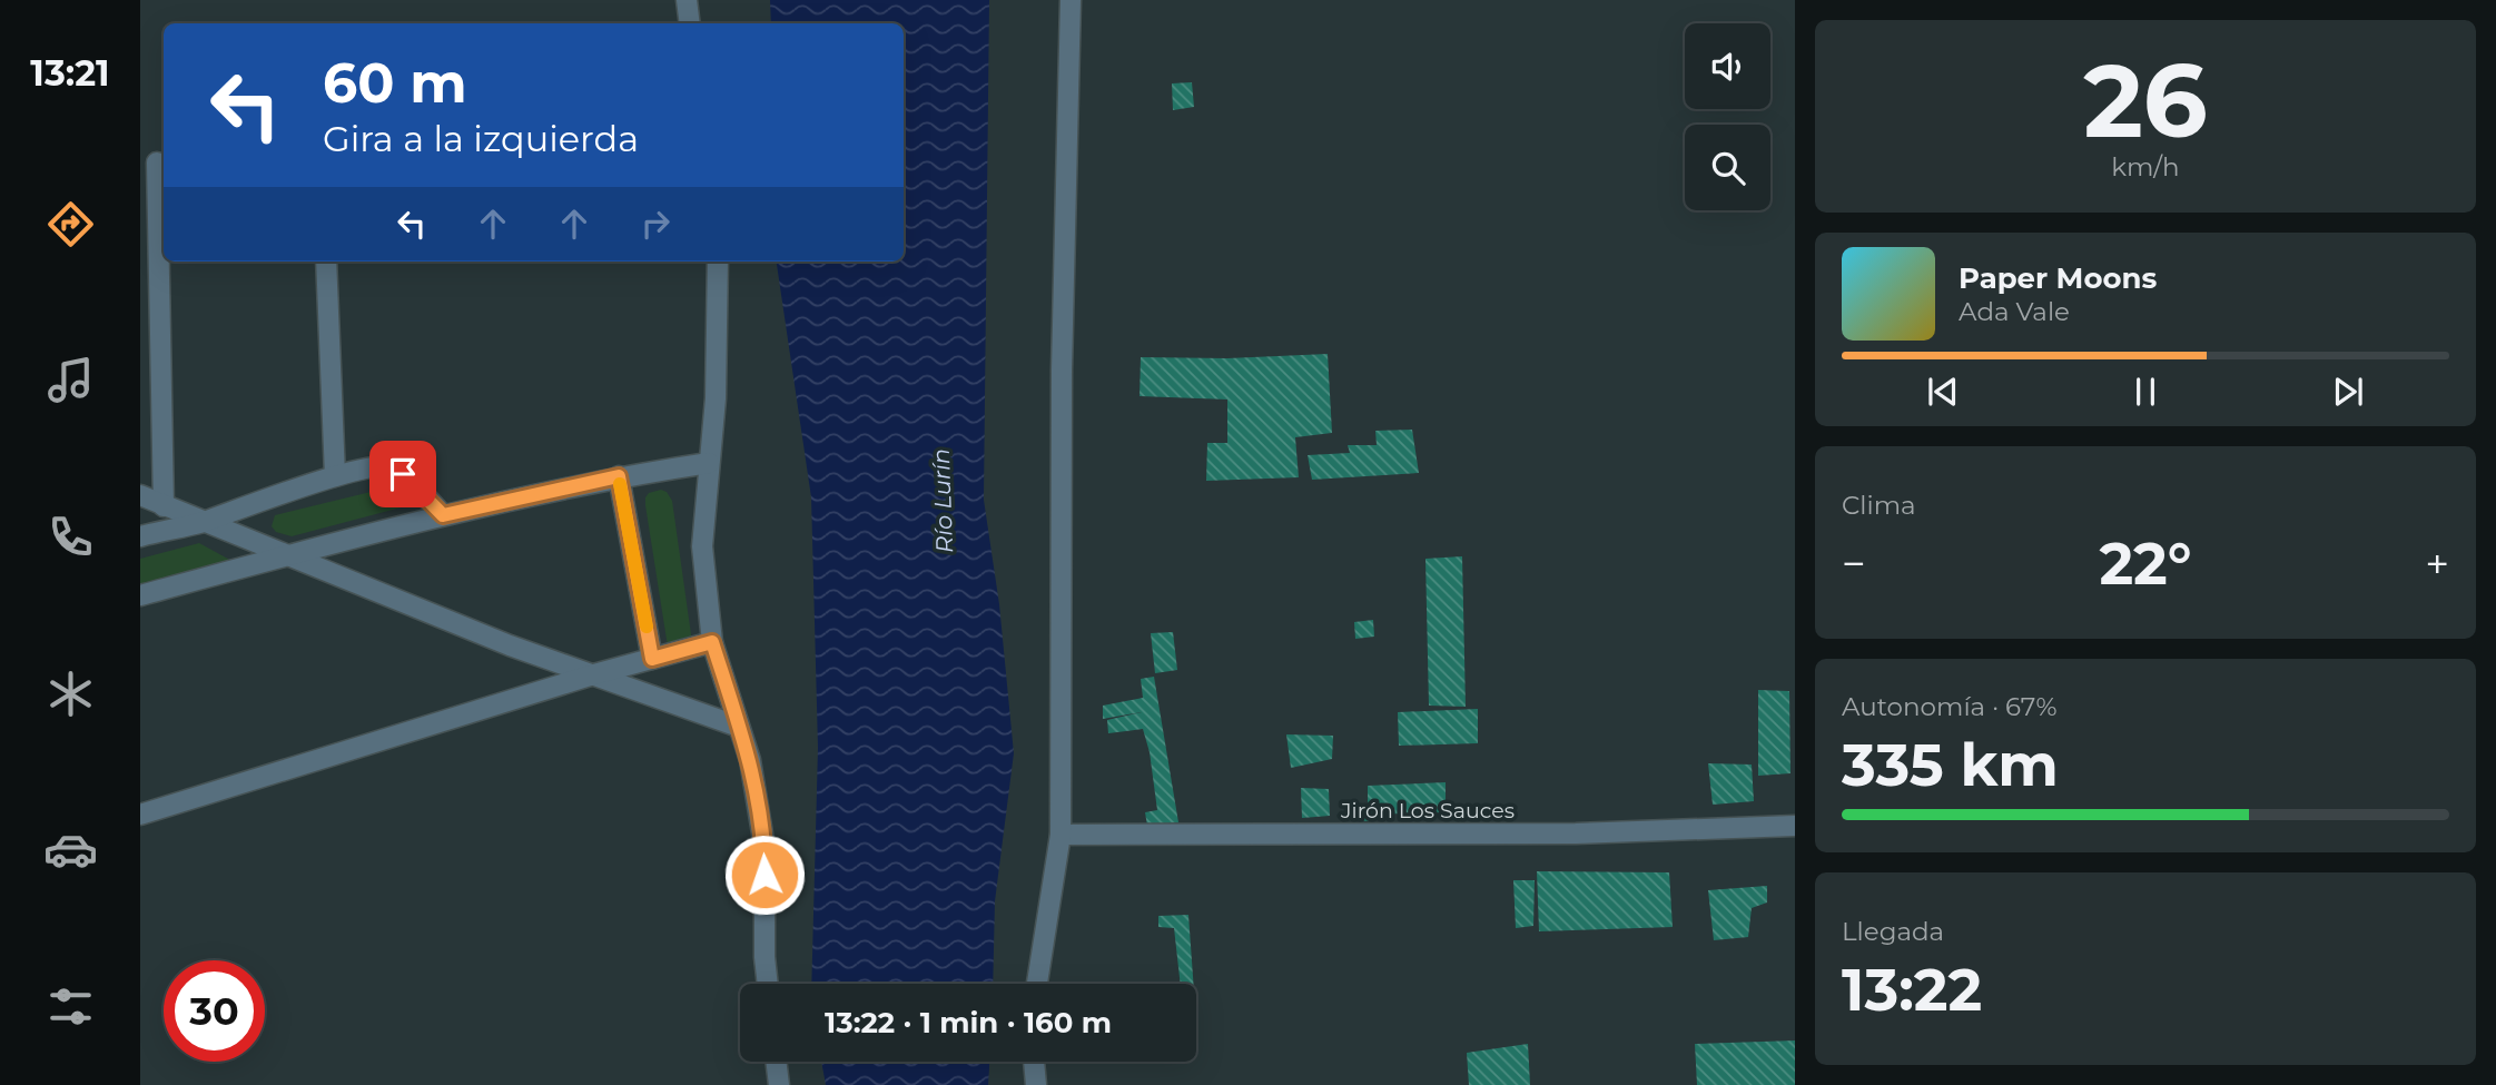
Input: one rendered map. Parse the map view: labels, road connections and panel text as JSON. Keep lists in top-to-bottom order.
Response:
{
  "streets": {
    "street": ["Jirón Los Sauces"]
  },
  "water": ["Río Lurín"],
  "page": {
    "tabs": "13:21",
    "tile": [
      ["26", "km/h"],
      "Clima",
      ["Autonomía · 67%", "335 km"],
      ["Llegada", "13:22"]
    ],
    "turn": ["60 m", "Gira a la izquierda"],
    "song": ["Paper Moons", "Ada Vale"],
    "heat": ["−", "22°", "+"],
    "limit": "30",
    "trip": "13:22 · 1 min · 160 m"
  }
}
